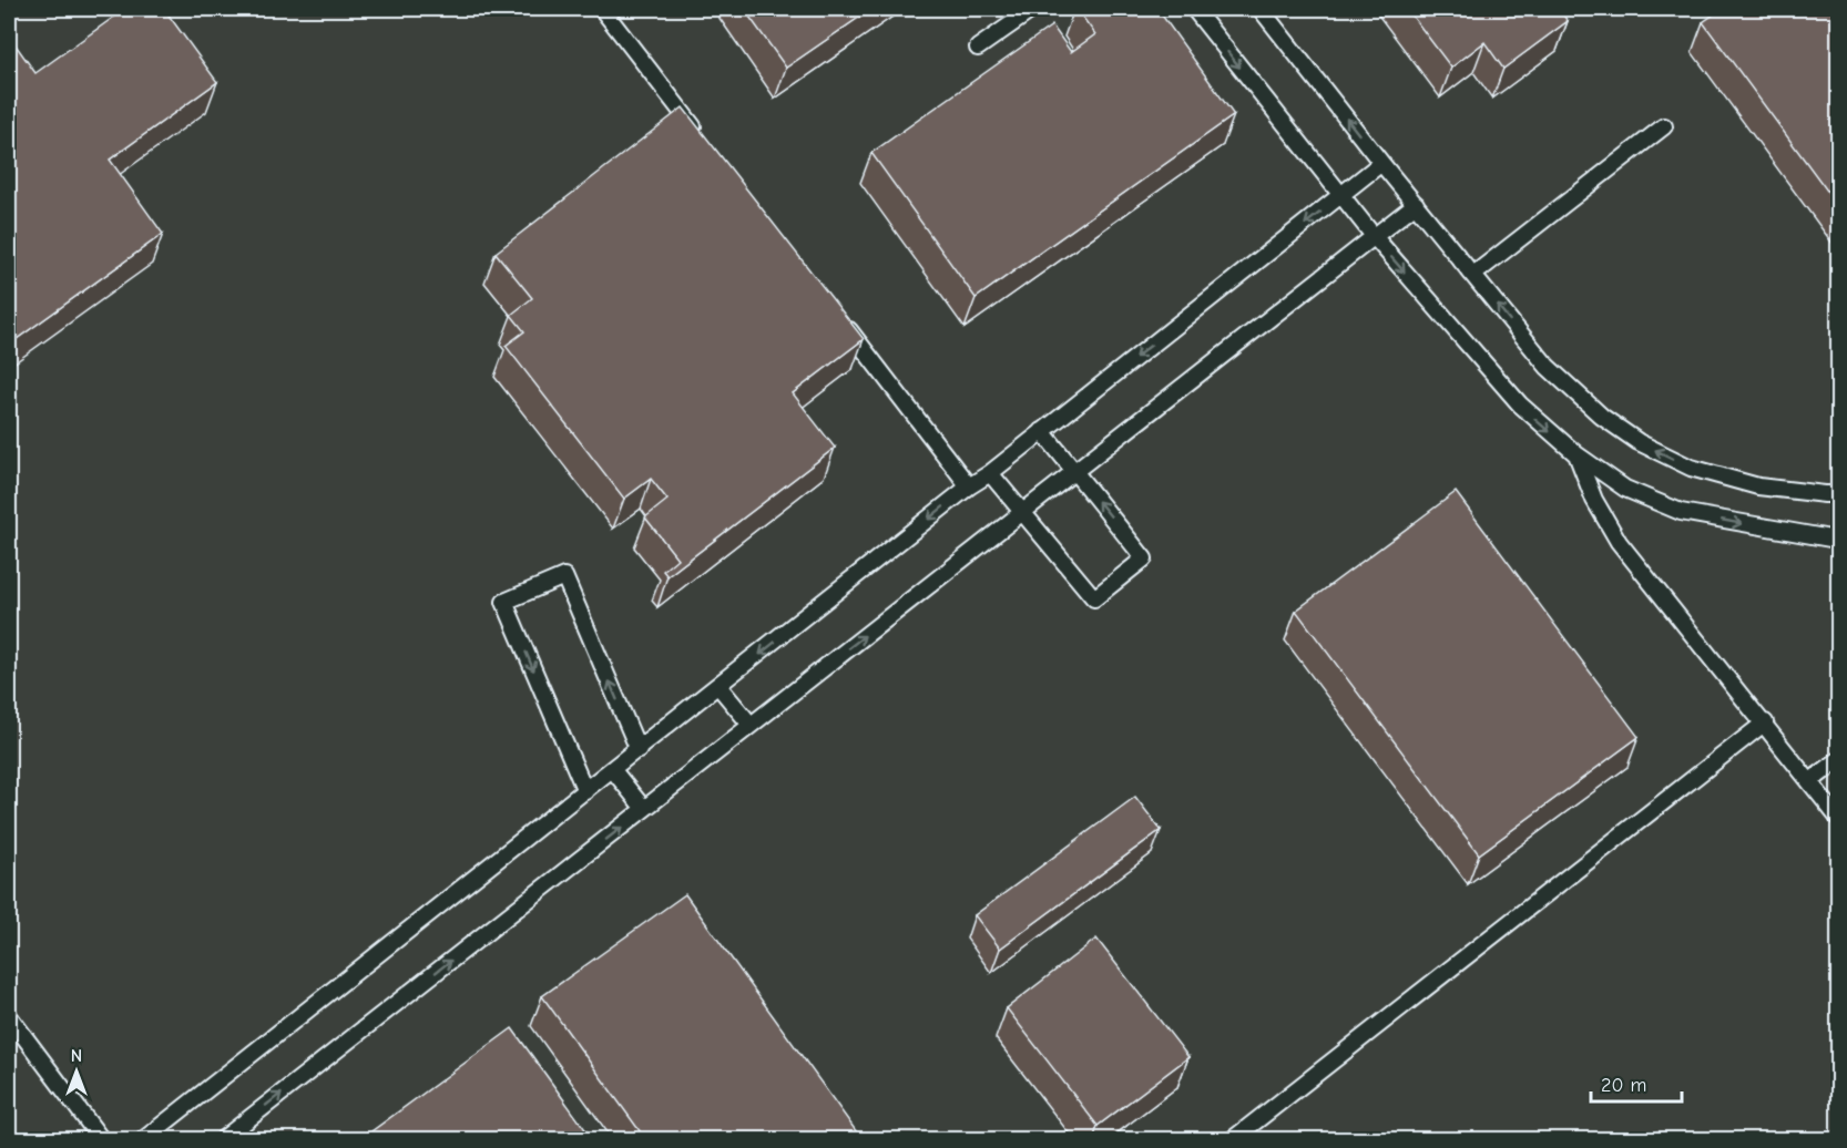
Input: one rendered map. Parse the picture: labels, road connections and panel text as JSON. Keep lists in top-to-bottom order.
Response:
{
  "scale_bar": "20 m",
  "north": "top"
}
